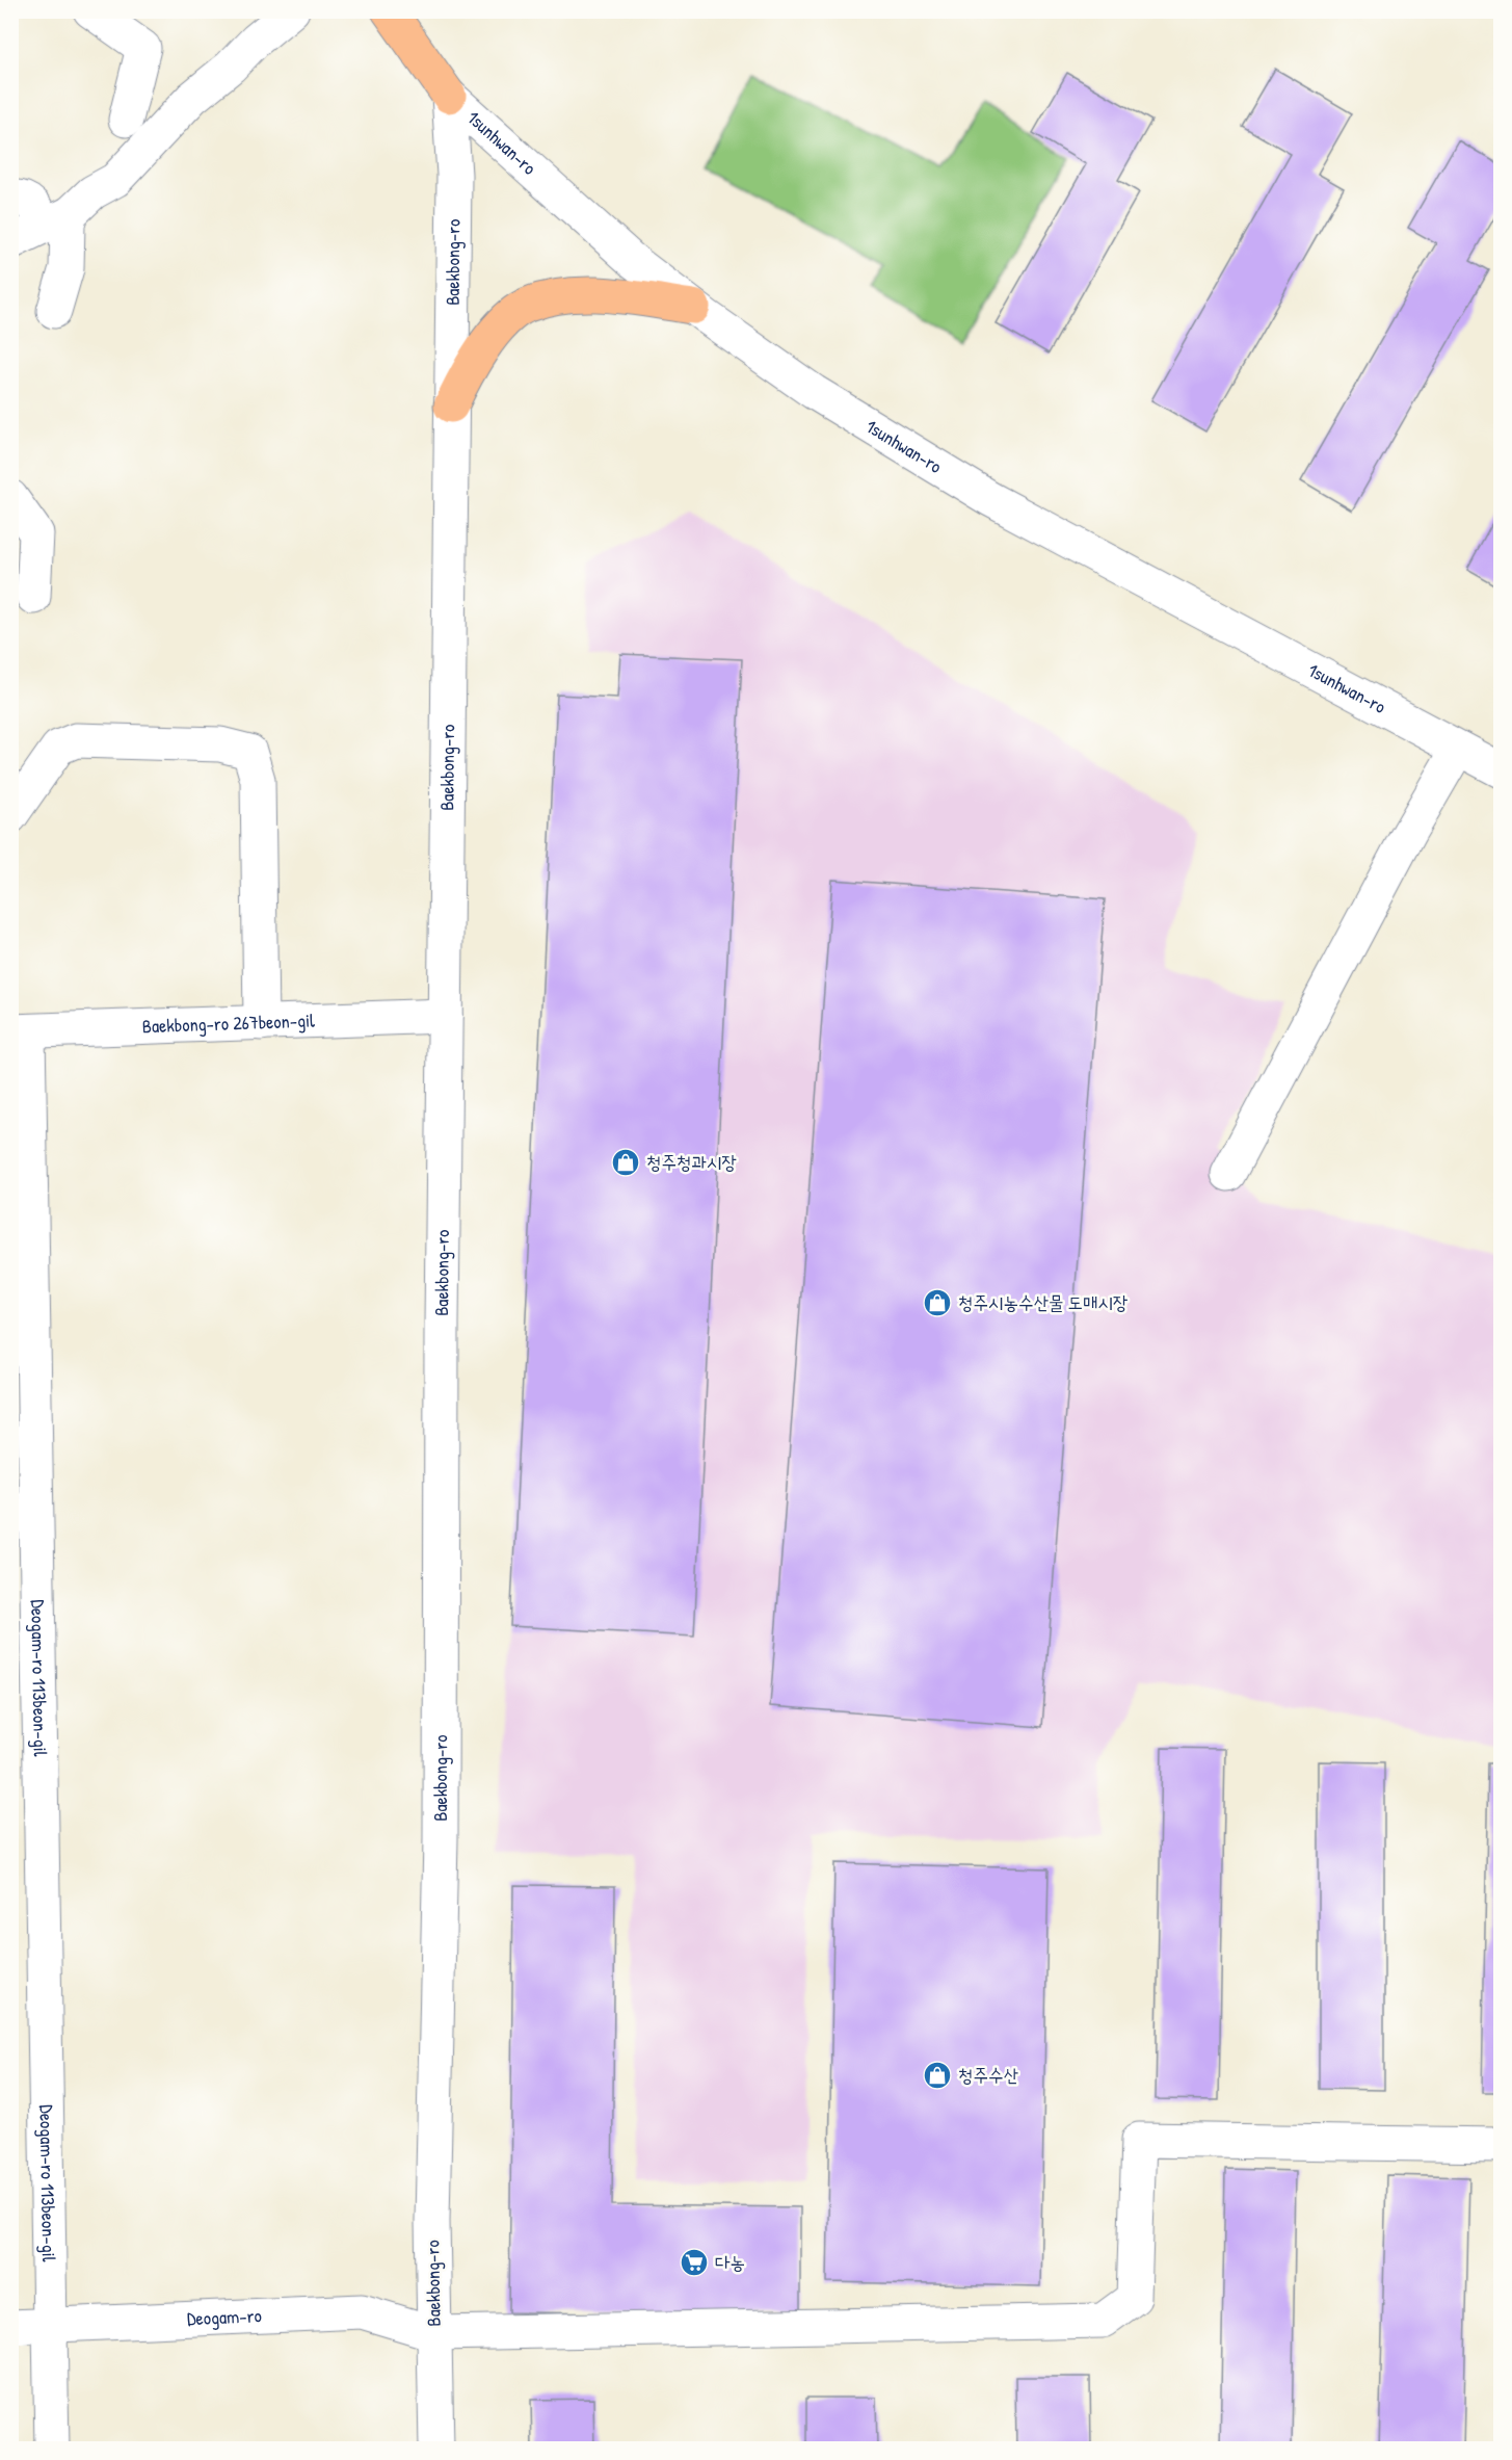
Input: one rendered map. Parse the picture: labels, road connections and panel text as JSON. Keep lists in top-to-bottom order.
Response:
{
  "streets": {
    "main road": ["1sunhwan-ro"],
    "street": [
      "Baekbong-ro",
      "Baekbong-ro 267beon-gil",
      "Deogam-ro 113beon-gil",
      "Deogam-ro"
    ]
  },
  "crossings": [
    ["1sunhwan-ro", "Baekbong-ro"],
    ["Baekbong-ro", "Baekbong-ro 267beon-gil"],
    ["Baekbong-ro", "Deogam-ro"],
    ["Baekbong-ro 267beon-gil", "Deogam-ro 113beon-gil"],
    ["Deogam-ro 113beon-gil", "Deogam-ro"]
  ],
  "places": {
    "shop": ["청주청과시장", "청주시농수산물 도매시장", "청주수산"],
    "supermarket": ["다농"]
  }
}
